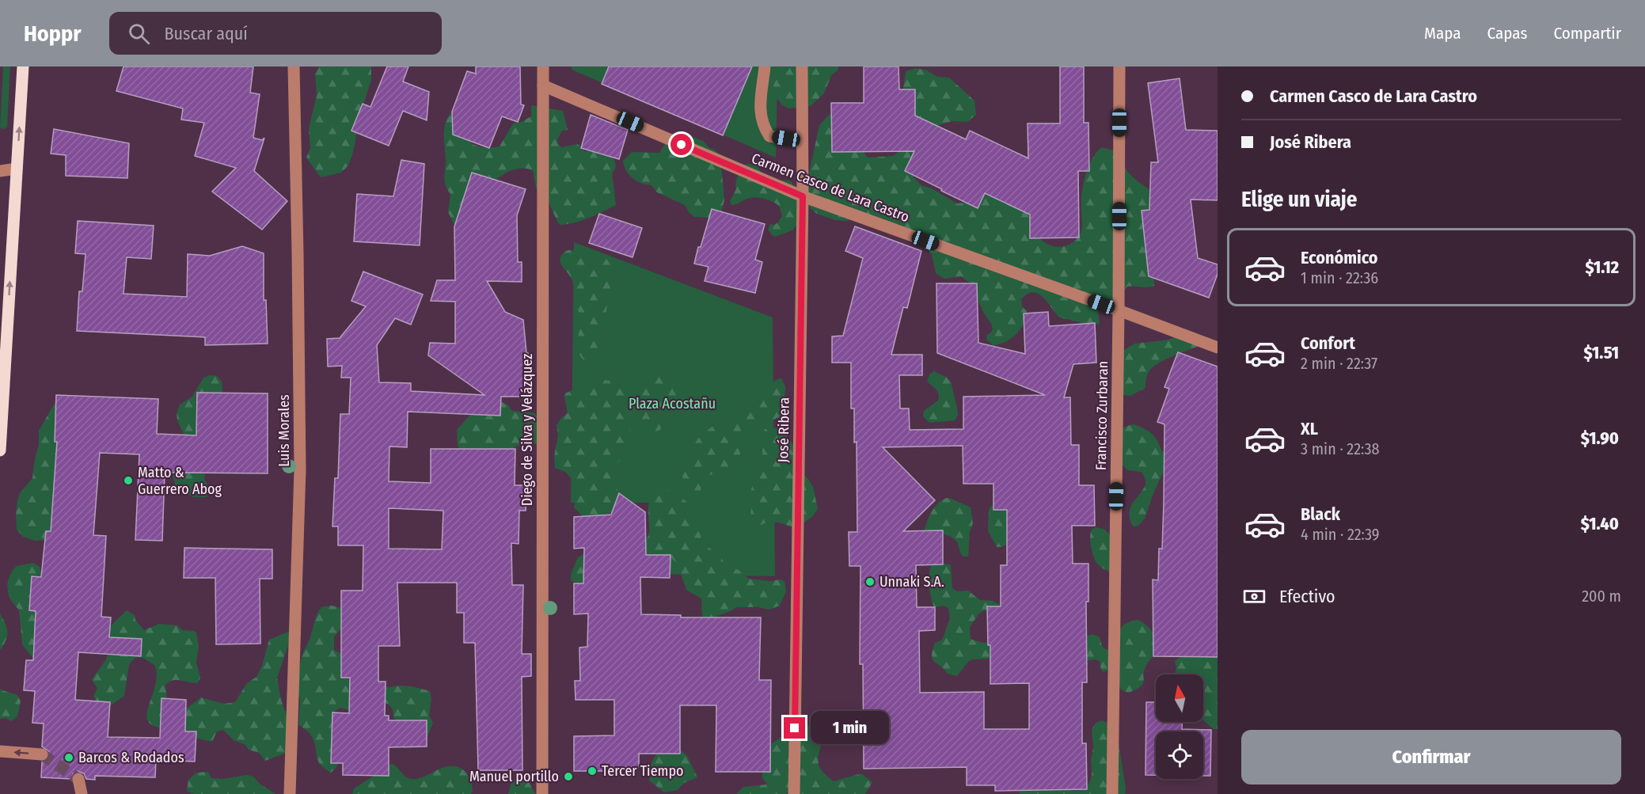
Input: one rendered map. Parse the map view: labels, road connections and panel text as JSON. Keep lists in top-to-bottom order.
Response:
{
  "streets": {
    "street": [
      "Carmen Casco de Lara Castro",
      "Francisco Zurbaran",
      "Diego de Silva y Velázquez",
      "José Ribera",
      "Luis Morales"
    ]
  },
  "crossings": [
    ["Carmen Casco de Lara Castro", "Francisco Zurbaran"],
    ["Carmen Casco de Lara Castro", "Diego de Silva y Velázquez"],
    ["Carmen Casco de Lara Castro", "José Ribera"]
  ],
  "parks": ["Plaza Acostañu"],
  "places": [
    "Matto & Guerrero Abog",
    "Unnaki S.A.",
    "Barcos & Rodados",
    "Tercer Tiempo",
    "Manuel portillo"
  ],
  "north": "top",
  "page": {
    "header": "Hoppr",
    "search": "Buscar aquí",
    "nav": ["Mapa", "Capas", "Compartir"],
    "banner": ["Carmen Casco de Lara Castro", "José Ribera"],
    "heading": "Elige un viaje",
    "list": [
      {
        "name": "Económico",
        "note": "1 min · 22:36",
        "value": "$1.12"
      },
      {
        "name": "Confort",
        "note": "2 min · 22:37",
        "value": "$1.51"
      },
      {
        "name": "XL",
        "note": "3 min · 22:38",
        "value": "$1.90"
      },
      {
        "name": "Black",
        "note": "4 min · 22:39",
        "value": "$1.40"
      }
    ],
    "pay": ["Efectivo", "200 m"],
    "bubble": "1 min",
    "buttons": "Confirmar"
  }
}
